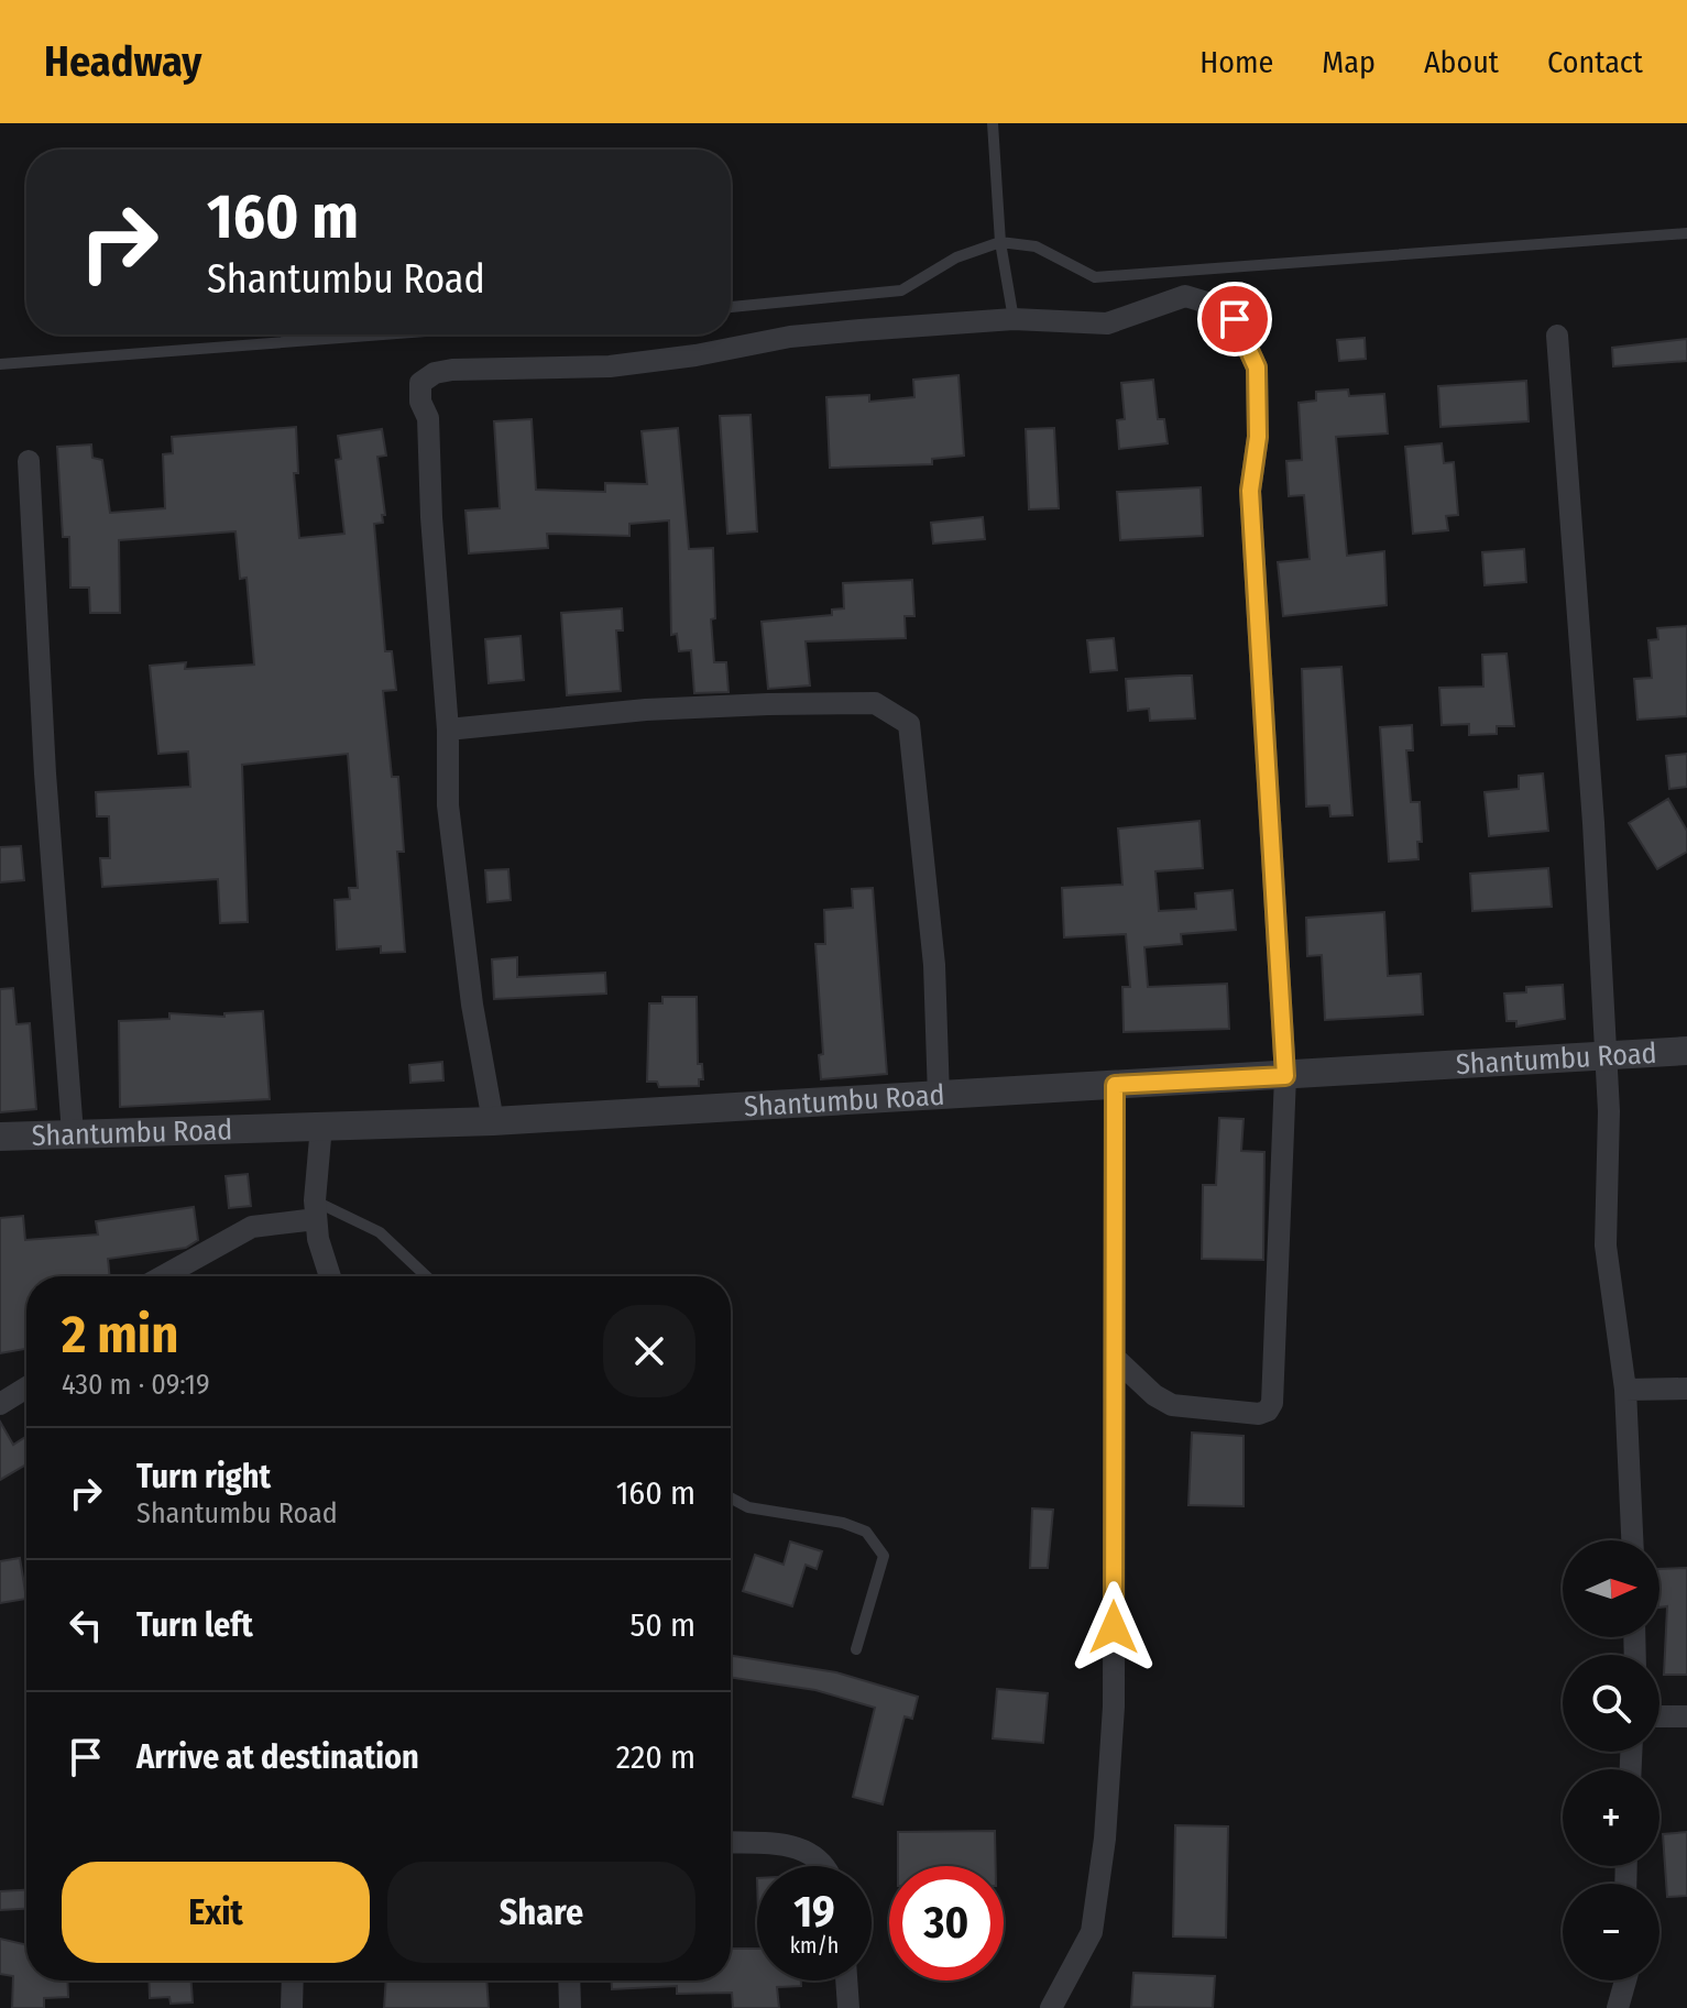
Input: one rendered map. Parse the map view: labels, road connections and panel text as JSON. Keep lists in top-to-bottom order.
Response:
{
  "streets": {
    "street": ["Shantumbu Road"]
  },
  "north": "right",
  "page": {
    "header": "Headway",
    "nav": [
      "Home",
      "Map",
      "About",
      "Contact"
    ],
    "turn": ["160 m", "Shantumbu Road"],
    "heading": ["2 min", "430 m · 09:19"],
    "list": [
      {
        "name": "Turn right",
        "note": "Shantumbu Road",
        "value": "160 m"
      },
      {
        "name": "Turn left",
        "value": "50 m"
      },
      {
        "name": "Arrive at destination",
        "value": "220 m"
      }
    ],
    "map_buttons": ["+", "−"],
    "buttons": ["Exit", "Share"],
    "speed": "19 km/h",
    "limit": "30"
  }
}
